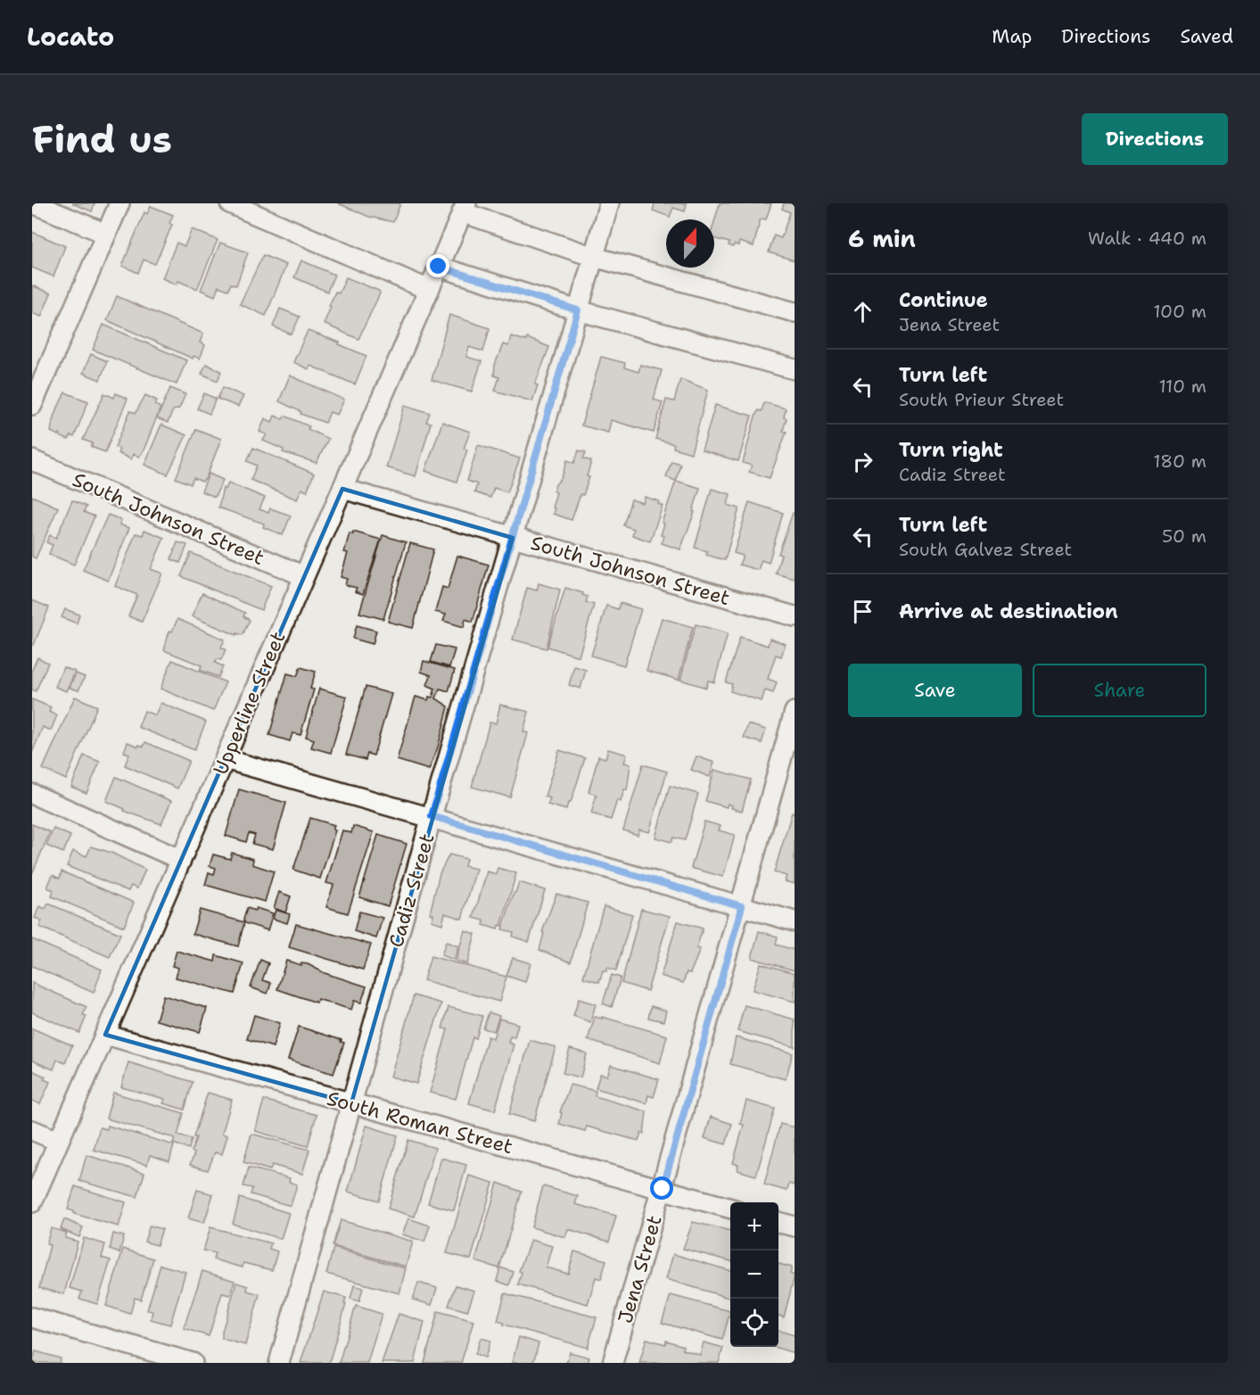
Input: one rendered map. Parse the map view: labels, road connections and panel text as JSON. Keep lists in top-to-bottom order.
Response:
{
  "streets": {
    "street": [
      "South Johnson Street",
      "Upperline Street",
      "Cadiz Street",
      "South Roman Street",
      "Jena Street"
    ]
  },
  "crossings": [
    ["South Johnson Street", "Upperline Street"],
    ["South Johnson Street", "Cadiz Street"],
    ["Upperline Street", "South Roman Street"],
    ["Cadiz Street", "South Roman Street"],
    ["South Roman Street", "Jena Street"]
  ],
  "north": "top",
  "page": {
    "header": "Locato",
    "nav": ["Map", "Directions", "Saved"],
    "buttons": [
      "Directions",
      ["Save", "Share"]
    ],
    "title": "Find us",
    "heading": ["6 min", "Walk · 440 m"],
    "list": [
      ["Continue", "Jena Street", "100 m"],
      ["Turn left", "South Prieur Street", "110 m"],
      ["Turn right", "Cadiz Street", "180 m"],
      ["Turn left", "South Galvez Street", "50 m"],
      "Arrive at destination"
    ],
    "map_buttons": ["+", "−"]
  }
}
